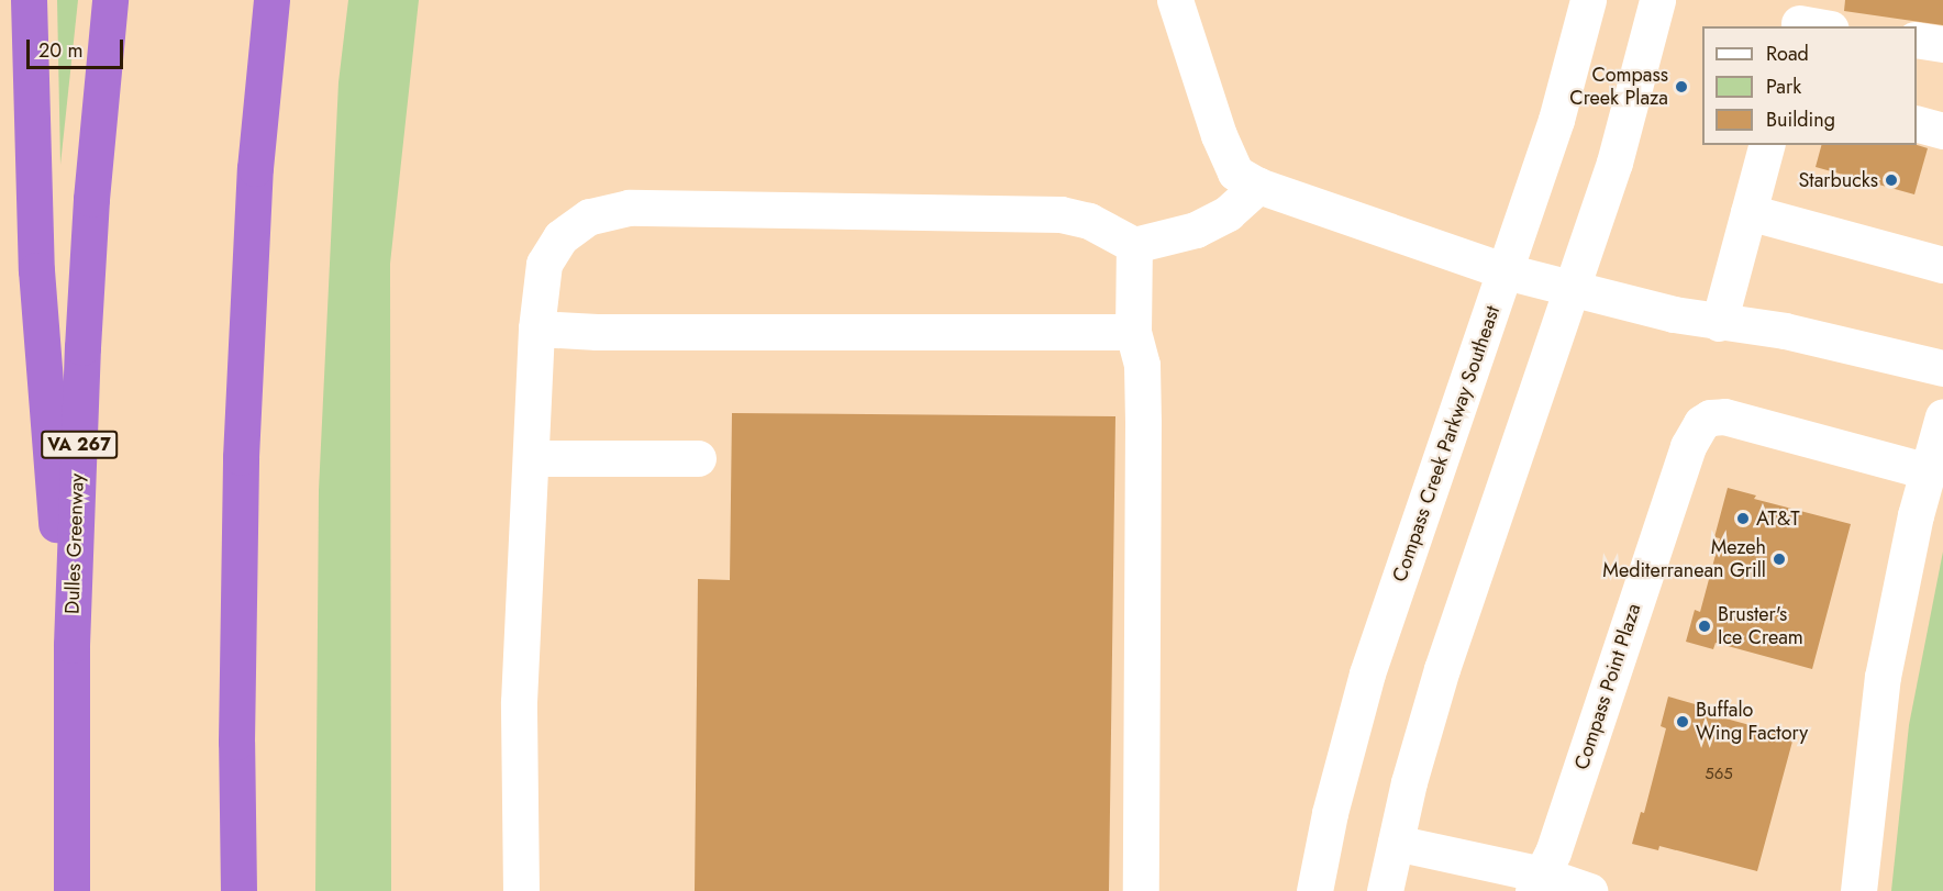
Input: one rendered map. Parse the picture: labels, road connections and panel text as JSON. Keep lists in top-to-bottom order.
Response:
{
  "streets": {
    "highway": ["VA 267", "Dulles Greenway"],
    "street": ["Compass Creek Parkway Southeast", "Compass Point Plaza"]
  },
  "places": [
    "Compass Creek Plaza",
    "Starbucks",
    "AT&T",
    "Mezeh Mediterranean Grill",
    "Bruster's Ice Cream",
    "Buffalo Wing Factory"
  ],
  "house_numbers": ["565"],
  "legend": ["Road", "Park", "Building"],
  "scale_bar": "20 m"
}
